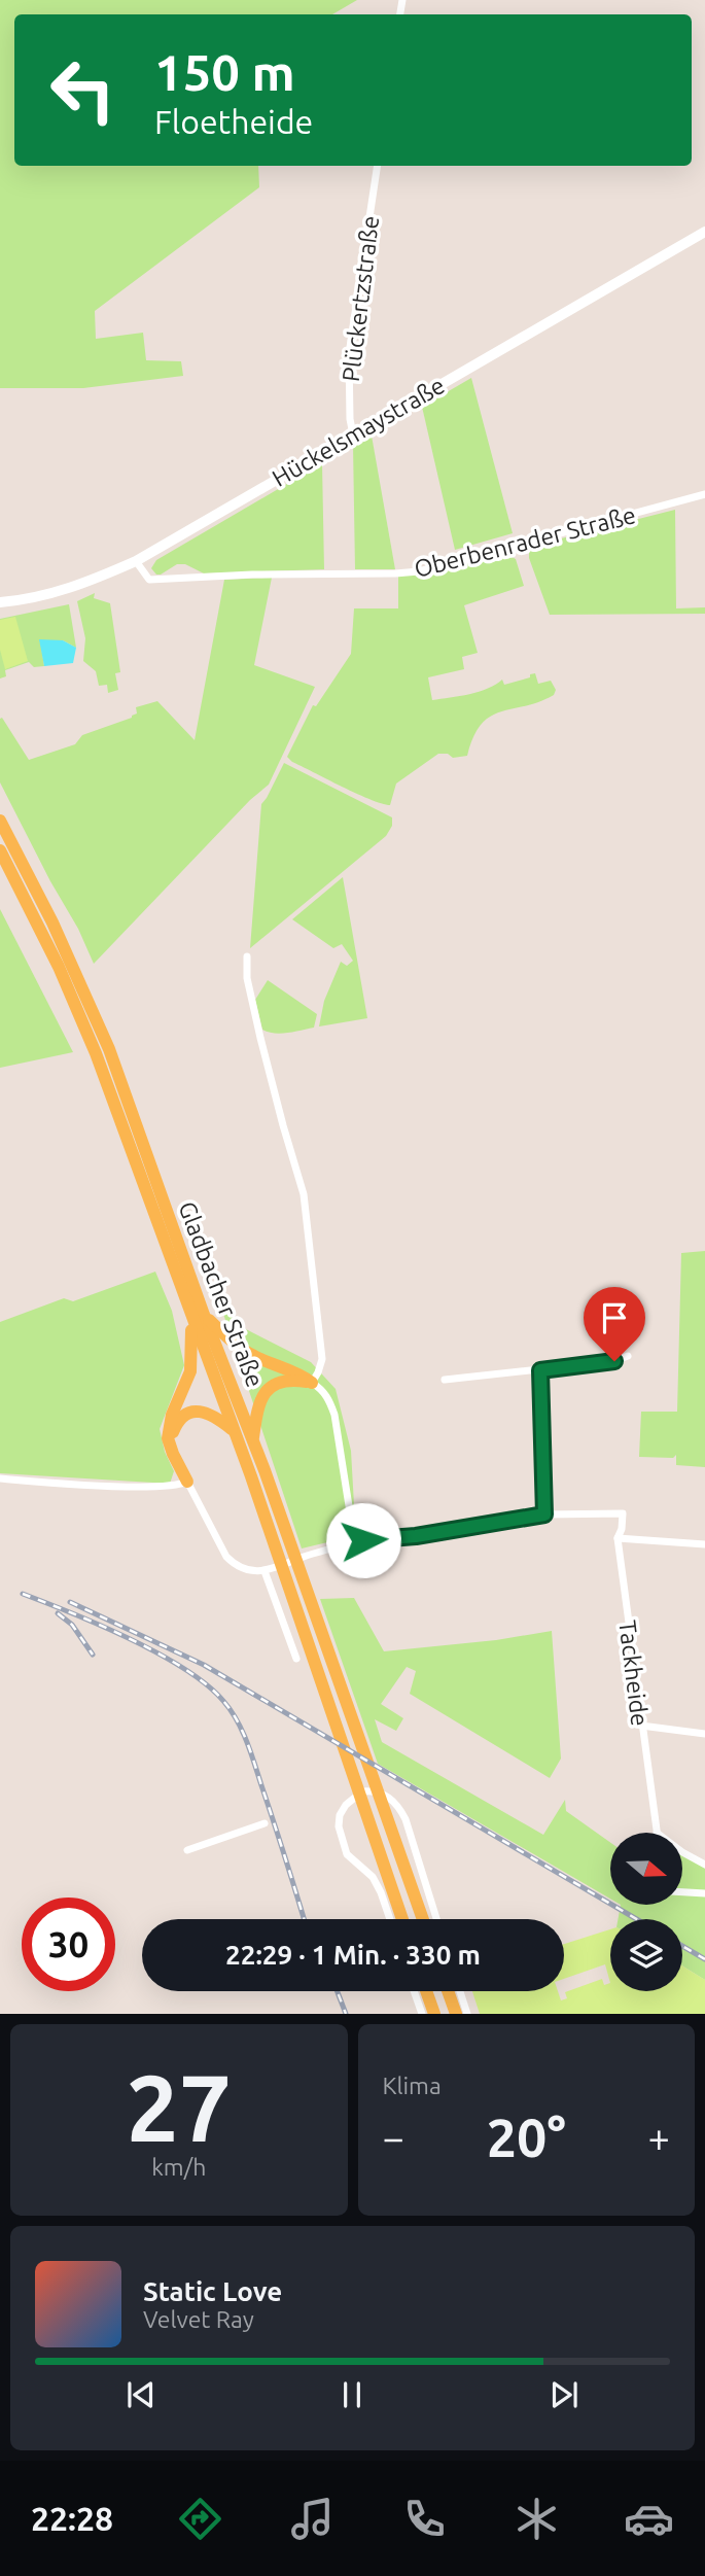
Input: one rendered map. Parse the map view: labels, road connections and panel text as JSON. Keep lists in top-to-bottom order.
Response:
{
  "streets": {
    "main road": ["Hückelsmaystraße", "Gladbacher Straße"],
    "street": ["Plückertzstraße", "Oberbenrader Straße", "Tackheide"]
  },
  "crossings": [
    ["Plückertzstraße", "Hückelsmaystraße"],
    ["Hückelsmaystraße", "Oberbenrader Straße"]
  ],
  "north": "right",
  "page": {
    "turn": ["150 m", "Floetheide"],
    "limit": "30",
    "trip": "22:29 · 1 Min. · 330 m",
    "tile": [
      ["27", "km/h"],
      "Klima"
    ],
    "heat": ["−", "20°", "+"],
    "song": ["Static Love", "Velvet Ray"],
    "tabs": "22:28"
  }
}
